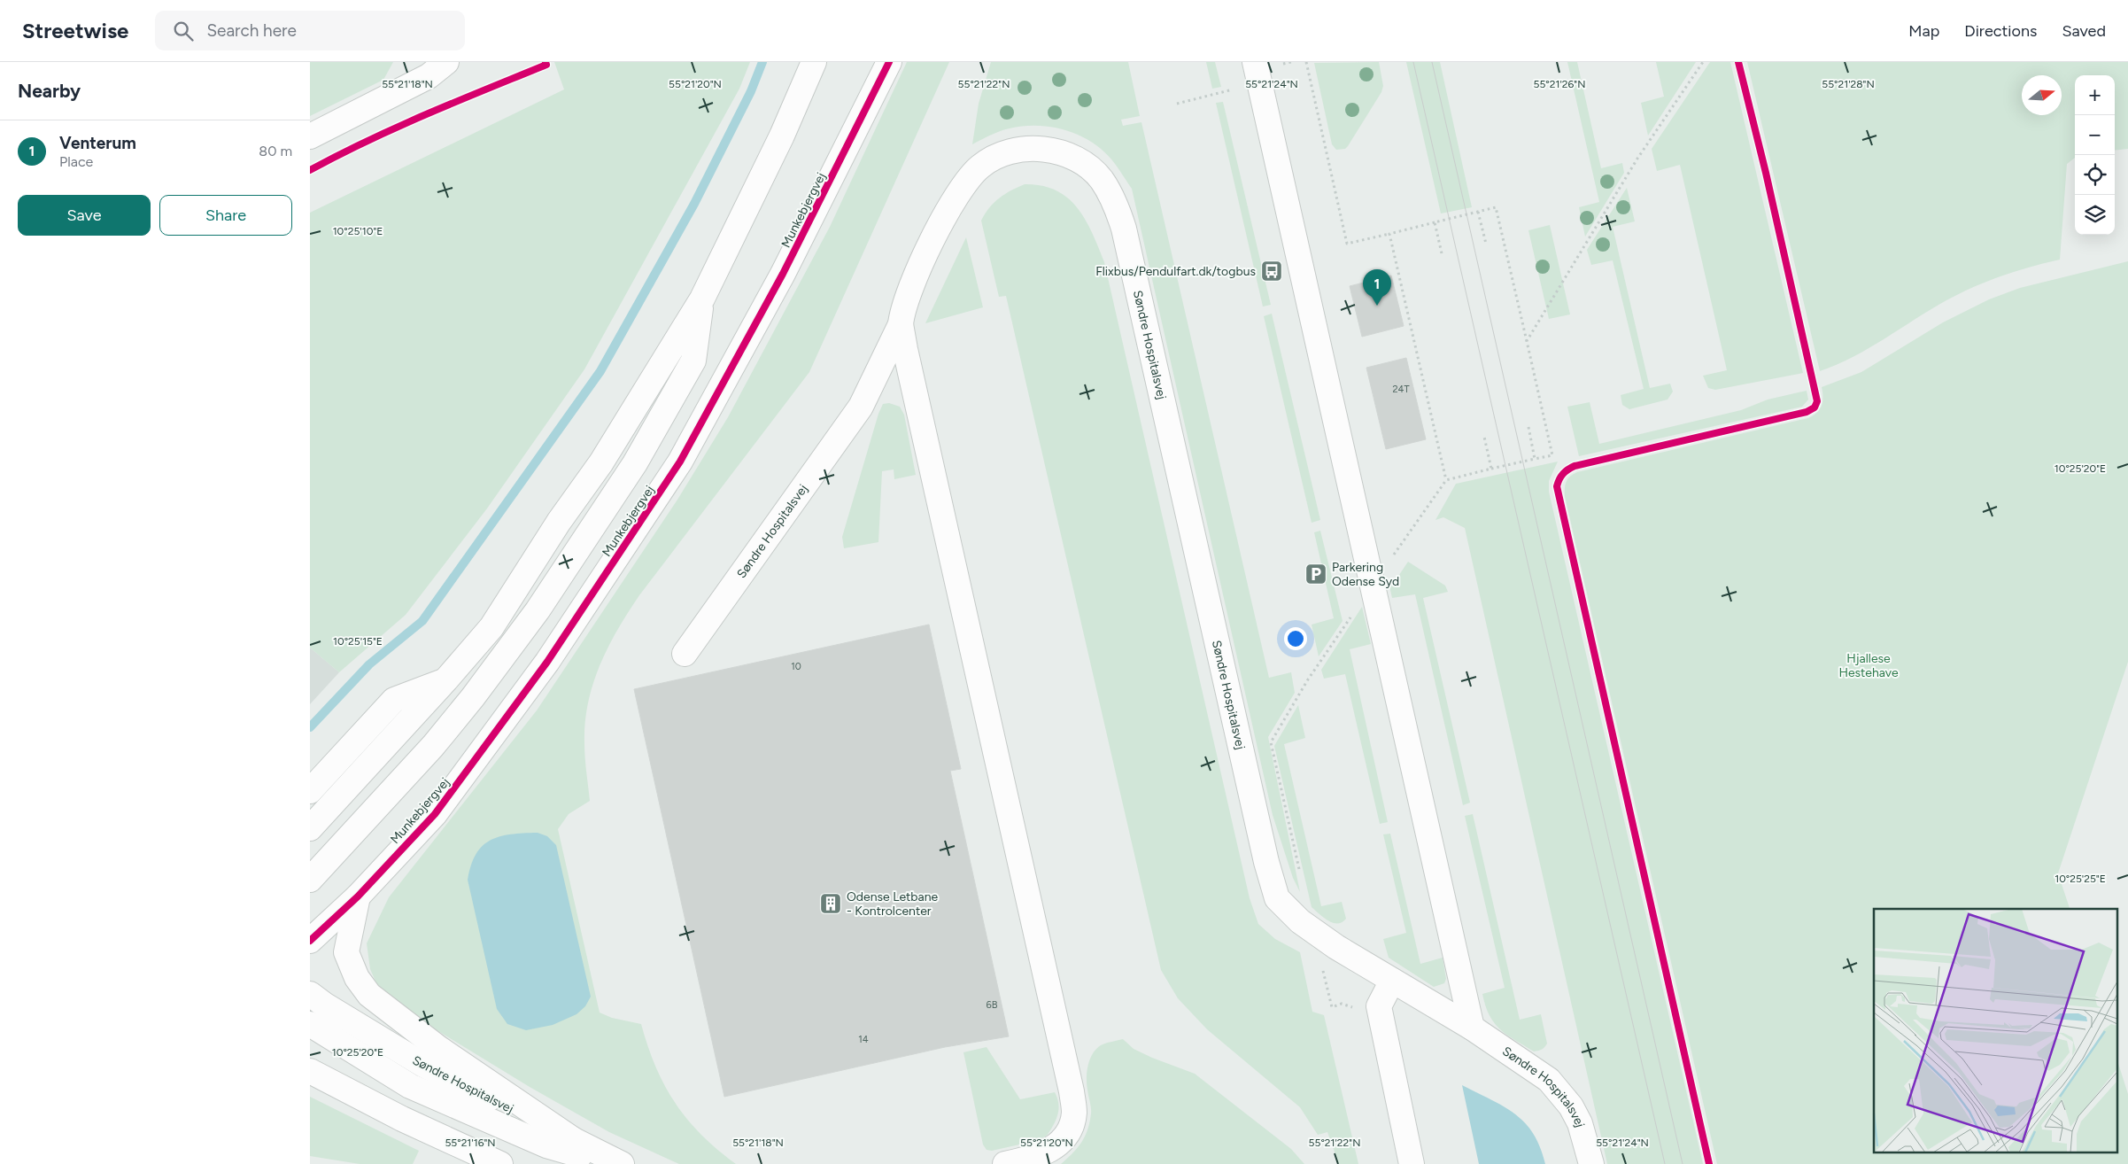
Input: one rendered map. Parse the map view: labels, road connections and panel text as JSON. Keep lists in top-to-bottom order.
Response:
{
  "streets": {
    "street": ["Munkebjergvej", "Søndre Hospitalsvej"]
  },
  "parks": ["Hjallese Hestehave"],
  "places": {
    "bus stop": ["Flixbus/Pendulfart.dk/togbus"],
    "parking": ["Parkering Odense Syd"],
    "building": ["Odense Letbane - Kontrolcenter"]
  },
  "house_numbers": [
    "24T",
    "10",
    "6B",
    "14"
  ],
  "north": "right",
  "page": {
    "header": "Streetwise",
    "search": "Search here",
    "nav": ["Map", "Directions", "Saved"],
    "heading": "Nearby",
    "map_buttons": ["+", "−"],
    "list": [
      {
        "mark": "1",
        "name": "Venterum",
        "note": "Place",
        "value": "80 m"
      }
    ],
    "buttons": ["Save", "Share"],
    "pins": "1"
  },
  "coordinates": [
    "55°21'18\"N",
    "55°21'20\"N",
    "55°21'22\"N",
    "55°21'24\"N",
    "55°21'26\"N",
    "55°21'28\"N",
    "10°25'10\"E",
    "10°25'20\"E",
    "10°25'15\"E",
    "10°25'25\"E",
    "55°21'16\"N"
  ]
}
